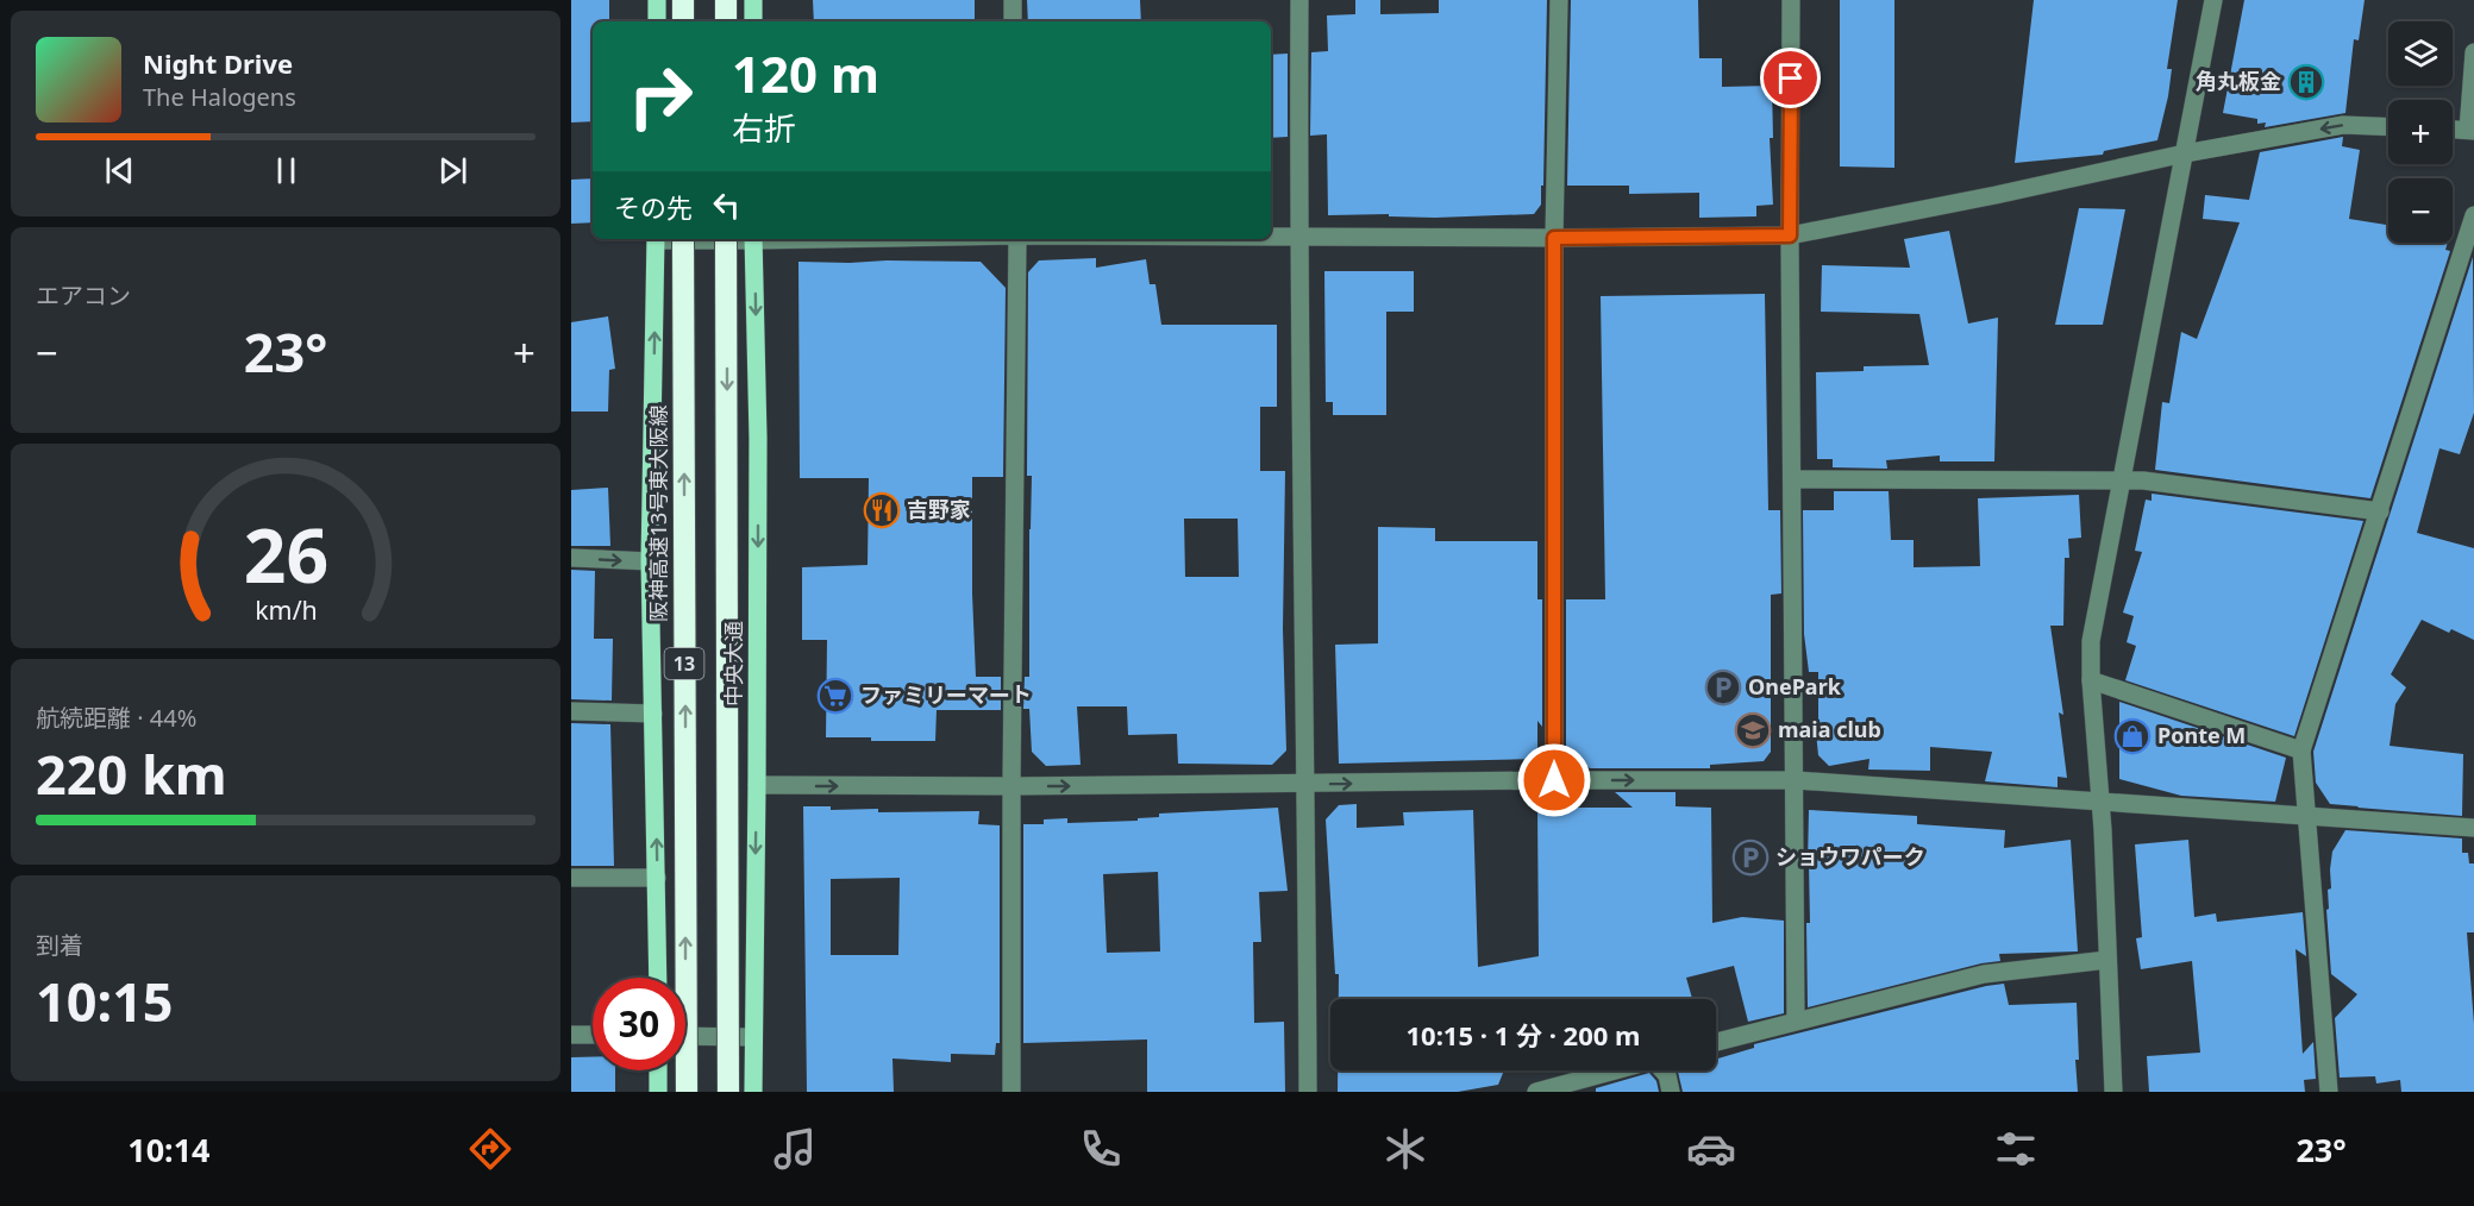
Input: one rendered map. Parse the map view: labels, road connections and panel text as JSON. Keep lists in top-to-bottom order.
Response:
{
  "streets": {
    "highway": ["阪神高速13号東大阪線", "13"],
    "main road": ["中央大通"]
  },
  "places": {
    "building": ["角丸板金"],
    "restaurant": ["吉野家"],
    "parking": ["OnePark", "ショウワパーク"],
    "supermarket": ["ファミリーマート"],
    "school or university": ["maia club"],
    "shop": ["Ponte M"]
  },
  "page": {
    "map_buttons": ["+", "−"],
    "turn": ["120 m", "右折"],
    "song": ["Night Drive", "The Halogens"],
    "then": "その先",
    "tile": [
      "エアコン",
      ["航続距離 · 44%", "220 km"],
      ["到着", "10:15"]
    ],
    "heat": ["−", "23°", "+"],
    "limit": "30",
    "trip": "10:15 · 1 分 · 200 m",
    "tabs": ["10:14", "23°"],
    "gauge": ["26", "km/h"]
  }
}
